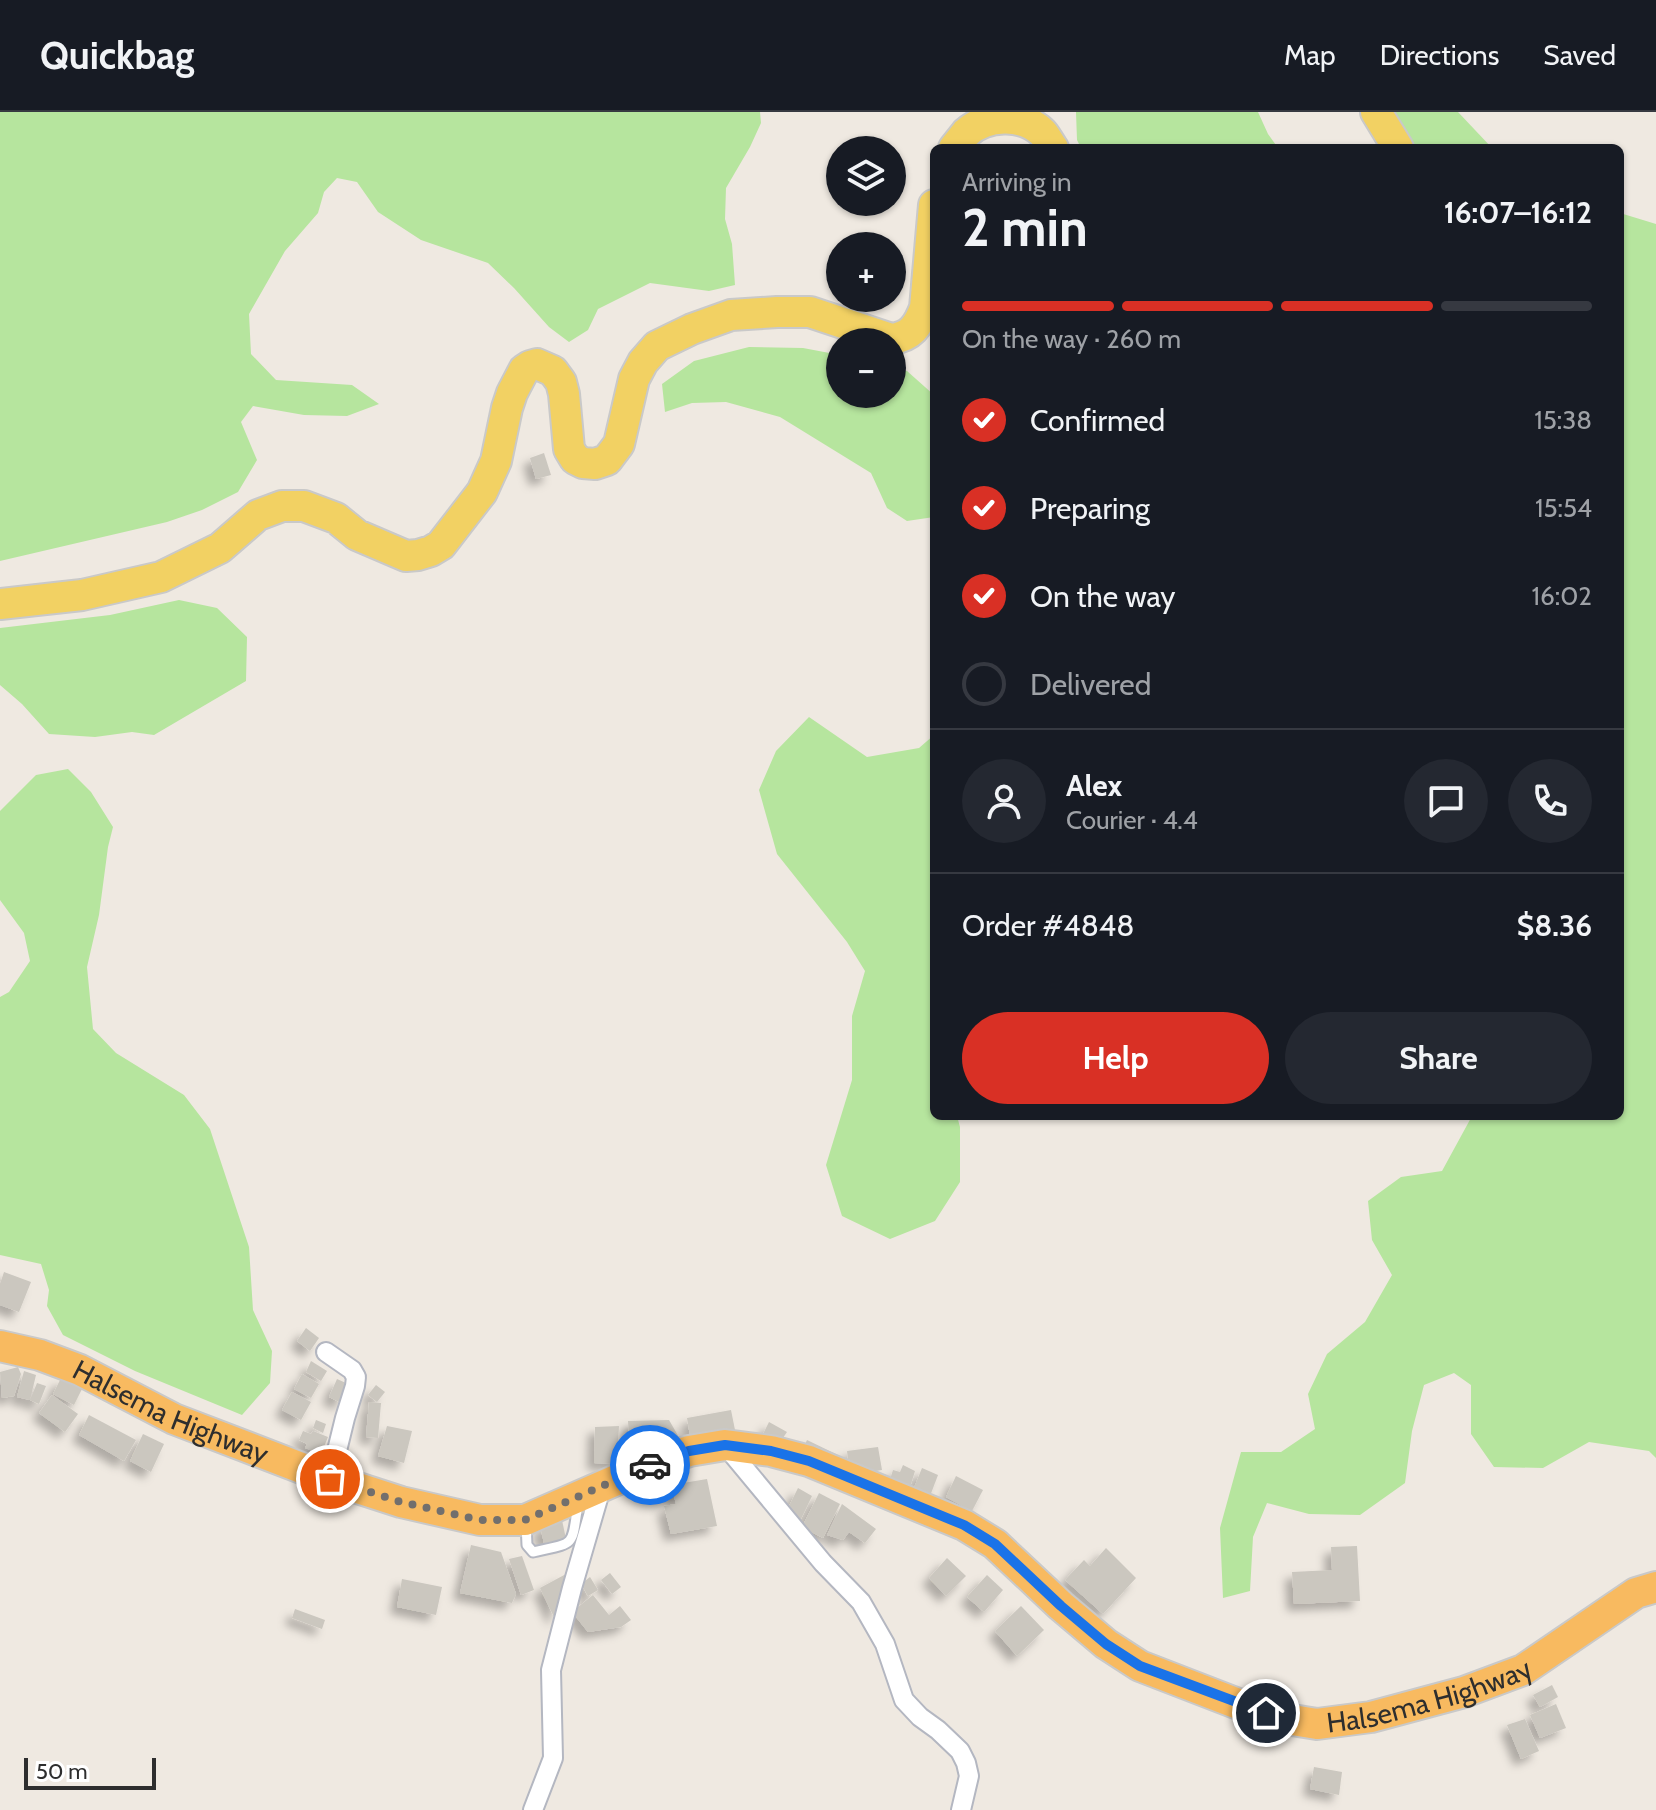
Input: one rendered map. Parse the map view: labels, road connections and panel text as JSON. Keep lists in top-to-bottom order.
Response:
{
  "streets": {
    "highway": ["Halsema Highway"]
  },
  "scale_bar": "50 m",
  "page": {
    "header": "Quickbag",
    "nav": ["Map", "Directions", "Saved"],
    "map_buttons": ["+", "−"],
    "heading": ["2 min", "Arriving in", "16:07–16:12"],
    "panel": [
      "Alex",
      "Courier · 4.4",
      "Order #4848",
      "$8.36"
    ],
    "bar": "On the way · 260 m",
    "list": [
      ["Confirmed", "15:38"],
      ["Preparing", "15:54"],
      ["On the way", "16:02"],
      "Delivered"
    ],
    "buttons": ["Help", "Share"],
    "scale": "50 m"
  }
}
